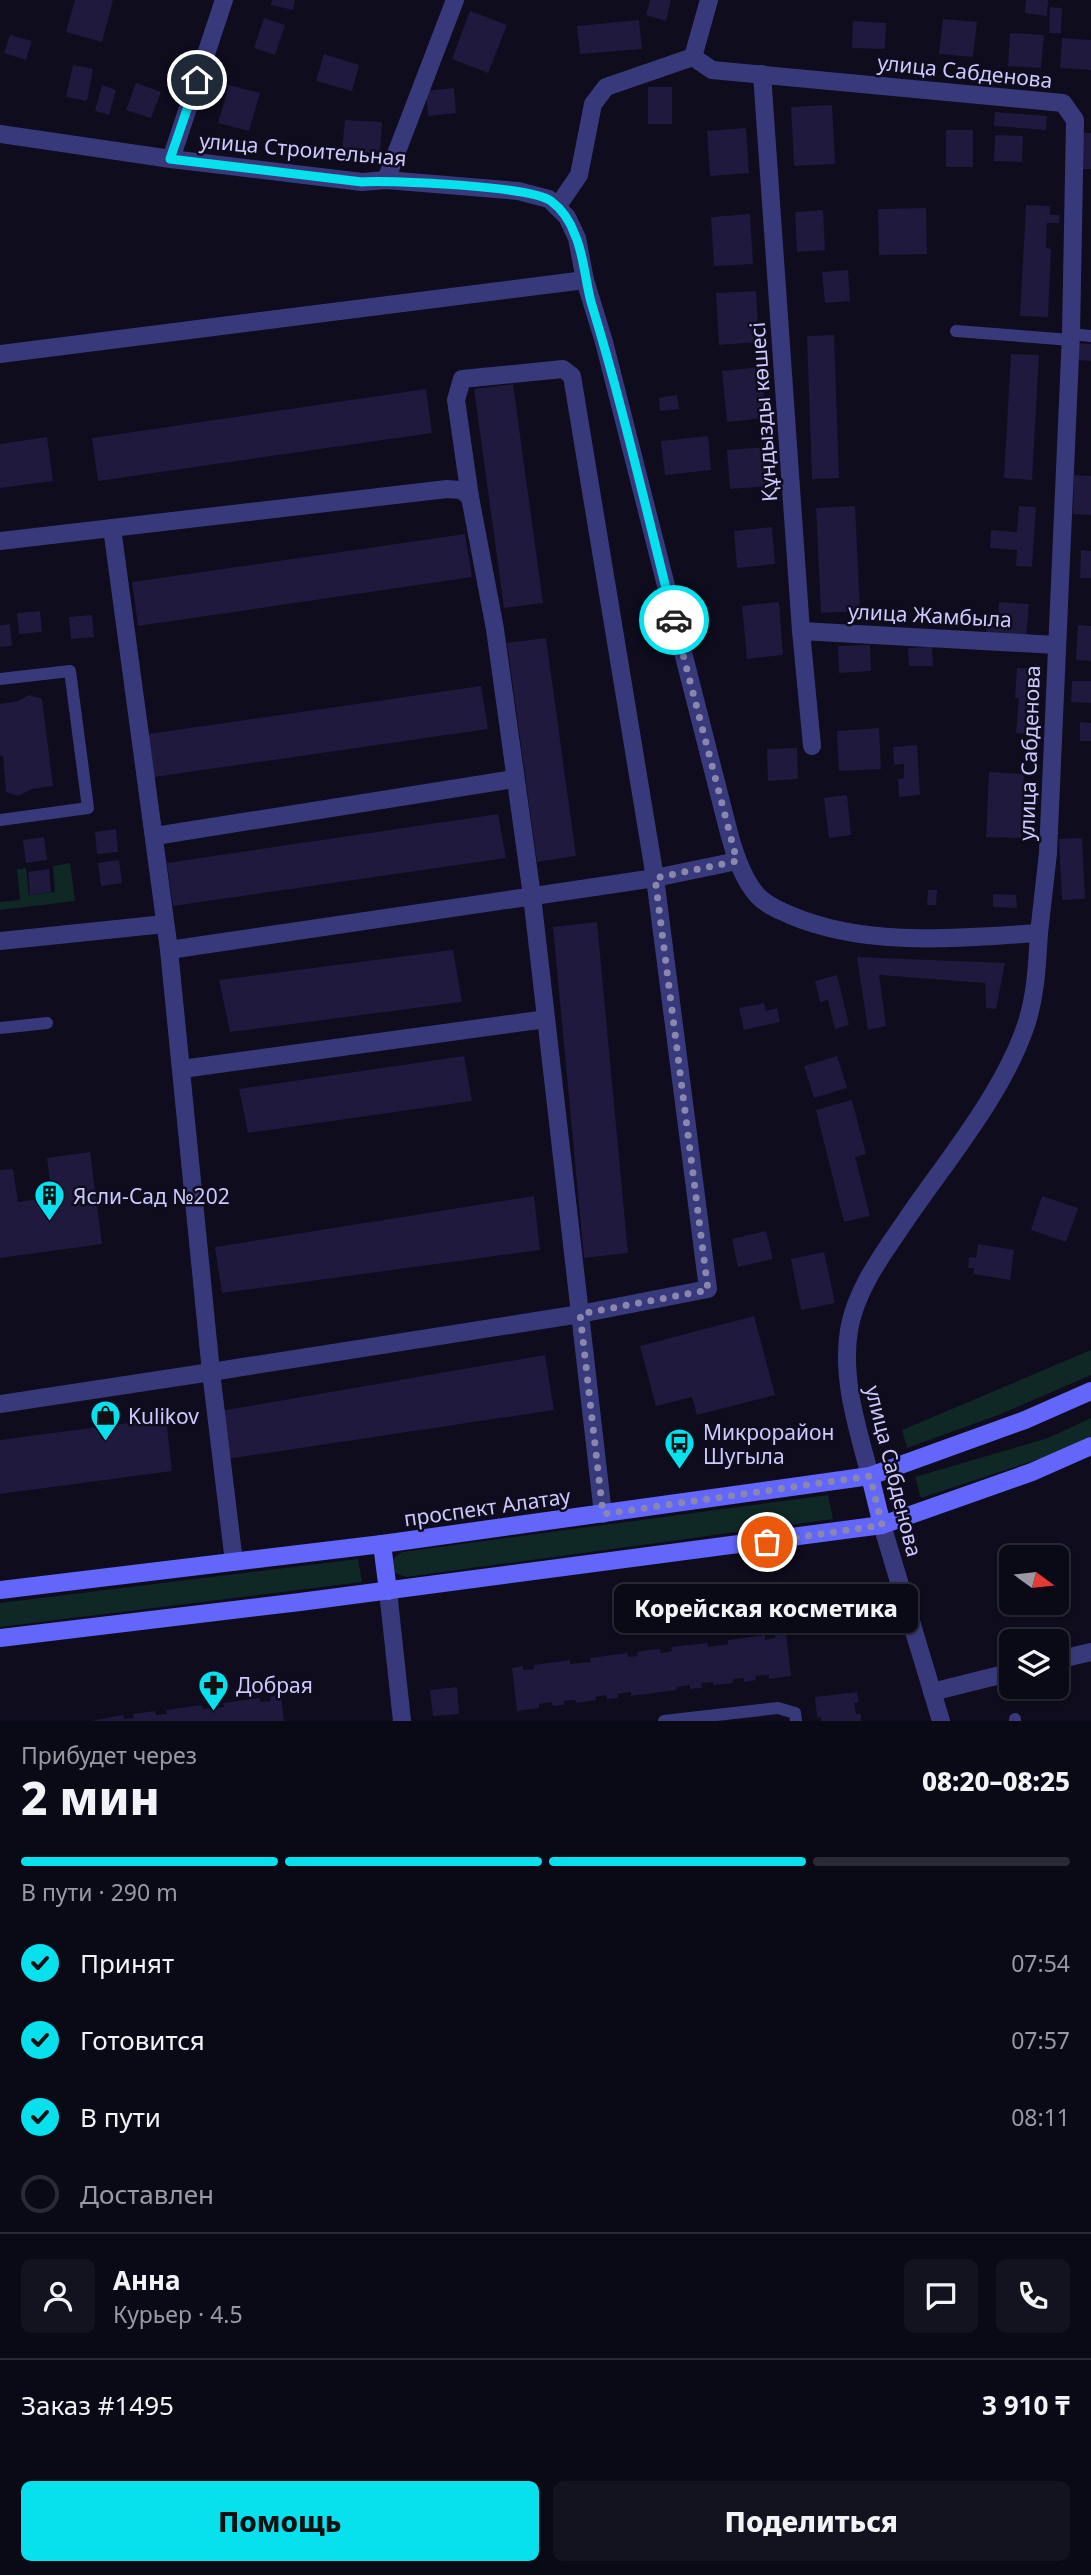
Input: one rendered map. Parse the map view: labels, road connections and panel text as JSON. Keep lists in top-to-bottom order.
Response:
{
  "streets": {
    "main road": ["улица Сабденова", "проспект Алатау"],
    "street": ["улица Строительная", "Құндызды көшесі", "улица Жамбыла"]
  },
  "crossings": [
    ["улица Сабденова", "Құндызды көшесі"],
    ["улица Сабденова", "улица Жамбыла"],
    ["улица Сабденова", "проспект Алатау"],
    ["Құндызды көшесі", "улица Жамбыла"]
  ],
  "places": {
    "building": ["Ясли-Сад №202"],
    "shop": ["Kulikov"],
    "bus stop": ["Микрорайон Шугыла"],
    "other": ["Корейская косметика"],
    "pharmacy": ["Добрая"]
  },
  "north": "right",
  "page": {
    "bubble": "Корейская косметика",
    "heading": ["2 мин", "Прибудет через", "08:20–08:25"],
    "panel": [
      "Анна",
      "Курьер · 4.5",
      "Заказ #1495",
      "3 910 ₸"
    ],
    "bar": "В пути · 290 m",
    "list": [
      ["Принят", "07:54"],
      ["Готовится", "07:57"],
      ["В пути", "08:11"],
      "Доставлен"
    ],
    "buttons": ["Помощь", "Поделиться"]
  }
}
